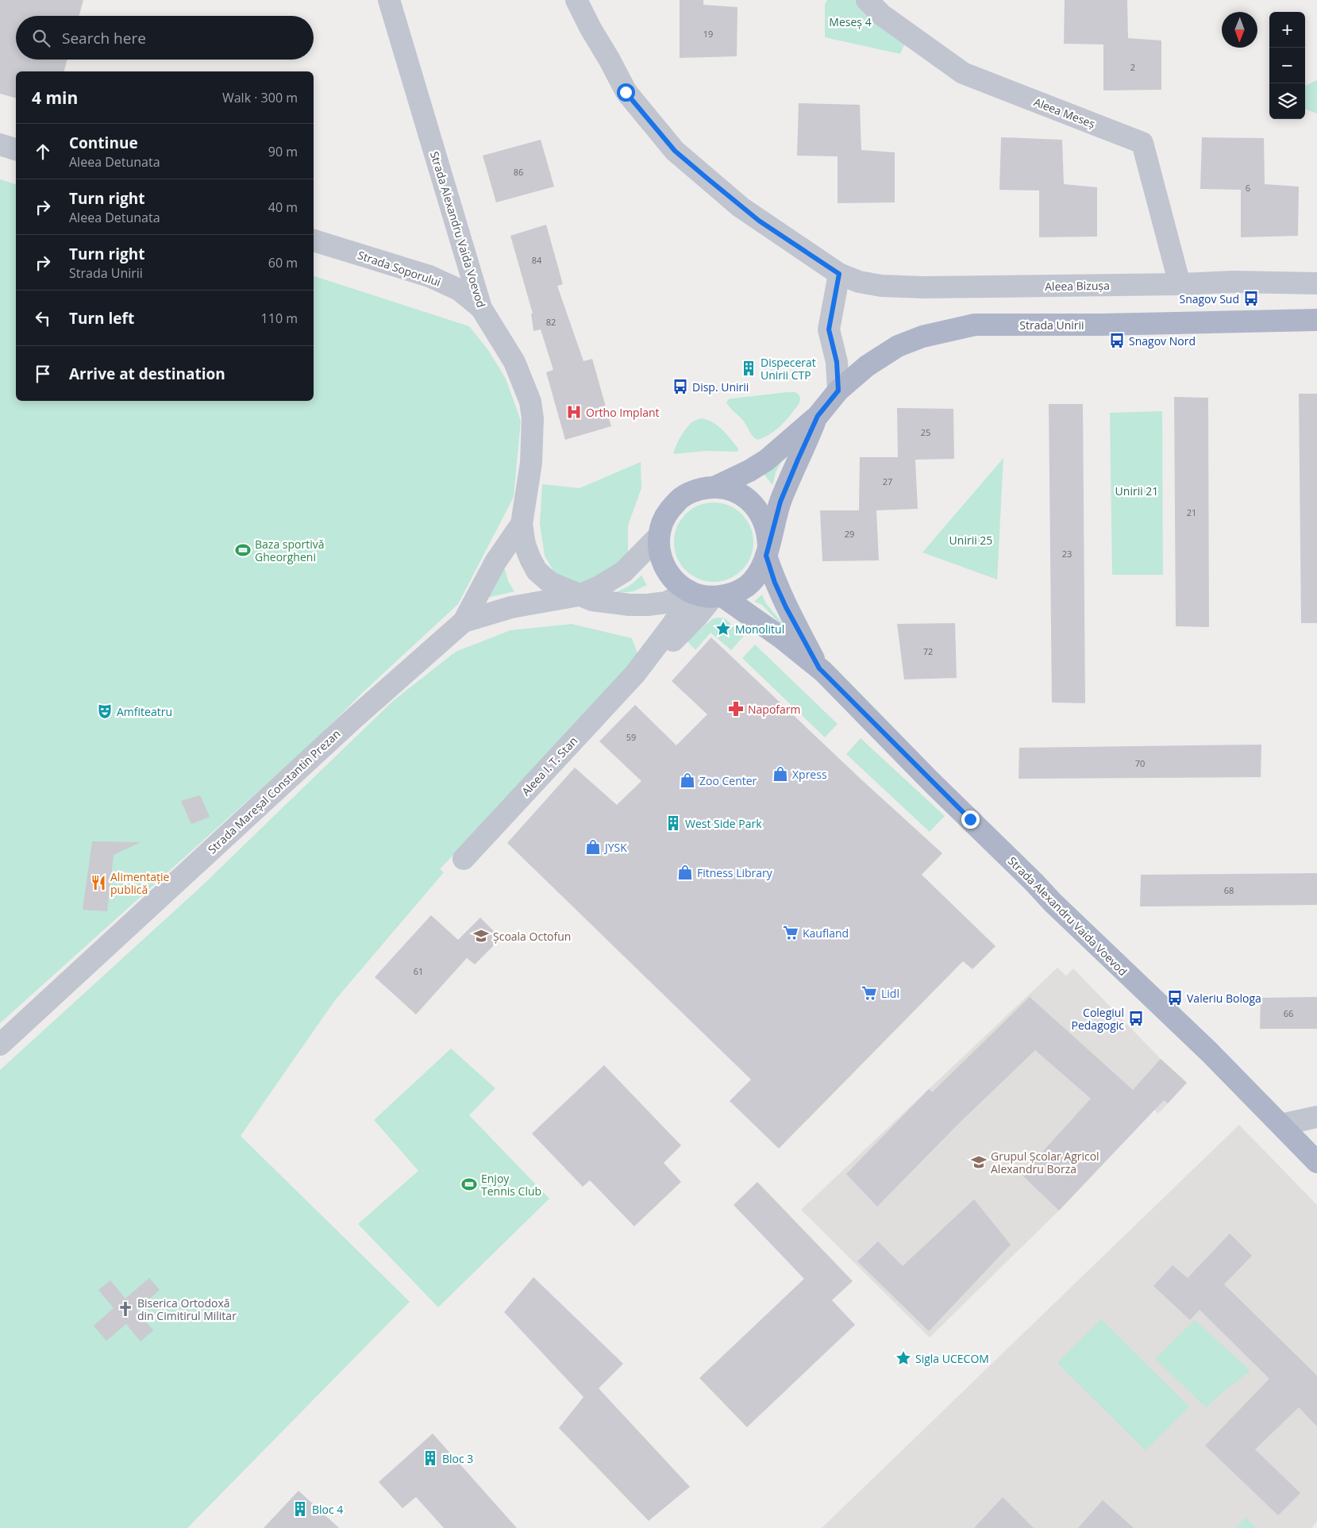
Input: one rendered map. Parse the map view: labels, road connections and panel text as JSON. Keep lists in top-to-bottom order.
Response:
{
  "streets": {
    "main road": ["Strada Alexandru Vaida Voevod", "Strada Unirii"],
    "street": [
      "Aleea Meseș",
      "Strada Soporului",
      "Aleea Bizușa",
      "Aleea I. T. Stan",
      "Strada Mareșal Constantin Prezan"
    ]
  },
  "crossings": [
    ["Aleea Meseș", "Aleea Bizușa"],
    ["Strada Alexandru Vaida Voevod", "Strada Soporului"],
    ["Strada Alexandru Vaida Voevod", "Strada Unirii"],
    ["Strada Alexandru Vaida Voevod", "Aleea I. T. Stan"],
    ["Strada Alexandru Vaida Voevod", "Strada Mareșal Constantin Prezan"],
    ["Strada Unirii", "Aleea I. T. Stan"],
    ["Strada Unirii", "Strada Mareșal Constantin Prezan"],
    ["Aleea I. T. Stan", "Strada Mareșal Constantin Prezan"]
  ],
  "parks": ["Meseș 4", "Unirii 21", "Unirii 25"],
  "places": {
    "bus stop": [
      "Snagov Sud",
      "Snagov Nord",
      "Disp. Unirii",
      "Valeriu Bologa",
      "Colegiul Pedagogic"
    ],
    "building": [
      "Dispecerat Unirii CTP",
      "West Side Park",
      "Bloc 3",
      "Bloc 4"
    ],
    "hospital": ["Ortho Implant"],
    "sports": ["Baza sportivă Gheorgheni", "Enjoy Tennis Club"],
    "place": ["Monolitul", "Sigla UCECOM"],
    "pharmacy": ["Napofarm"],
    "theatre": ["Amfiteatru"],
    "shop": [
      "Xpress",
      "Zoo Center",
      "JYSK",
      "Fitness Library"
    ],
    "restaurant": ["Alimentație publică"],
    "supermarket": ["Kaufland", "Lidl"],
    "school or university": ["Școala Octofun", "Grupul Școlar Agricol Alexandru Borza"],
    "church": ["Biserica Ortodoxă din Cimitirul Militar"]
  },
  "house_numbers": [
    "19",
    "2",
    "86",
    "6",
    "84",
    "82",
    "25",
    "27",
    "21",
    "29",
    "23",
    "72",
    "59",
    "70",
    "68",
    "61",
    "66"
  ],
  "north": "bottom",
  "page": {
    "map_buttons": ["+", "−"],
    "search": "Search here",
    "heading": ["4 min", "Walk · 300 m"],
    "list": [
      ["Continue", "Aleea Detunata", "90 m"],
      ["Turn right", "Aleea Detunata", "40 m"],
      ["Turn right", "Strada Unirii", "60 m"],
      ["Turn left", "110 m"],
      "Arrive at destination"
    ]
  }
}
